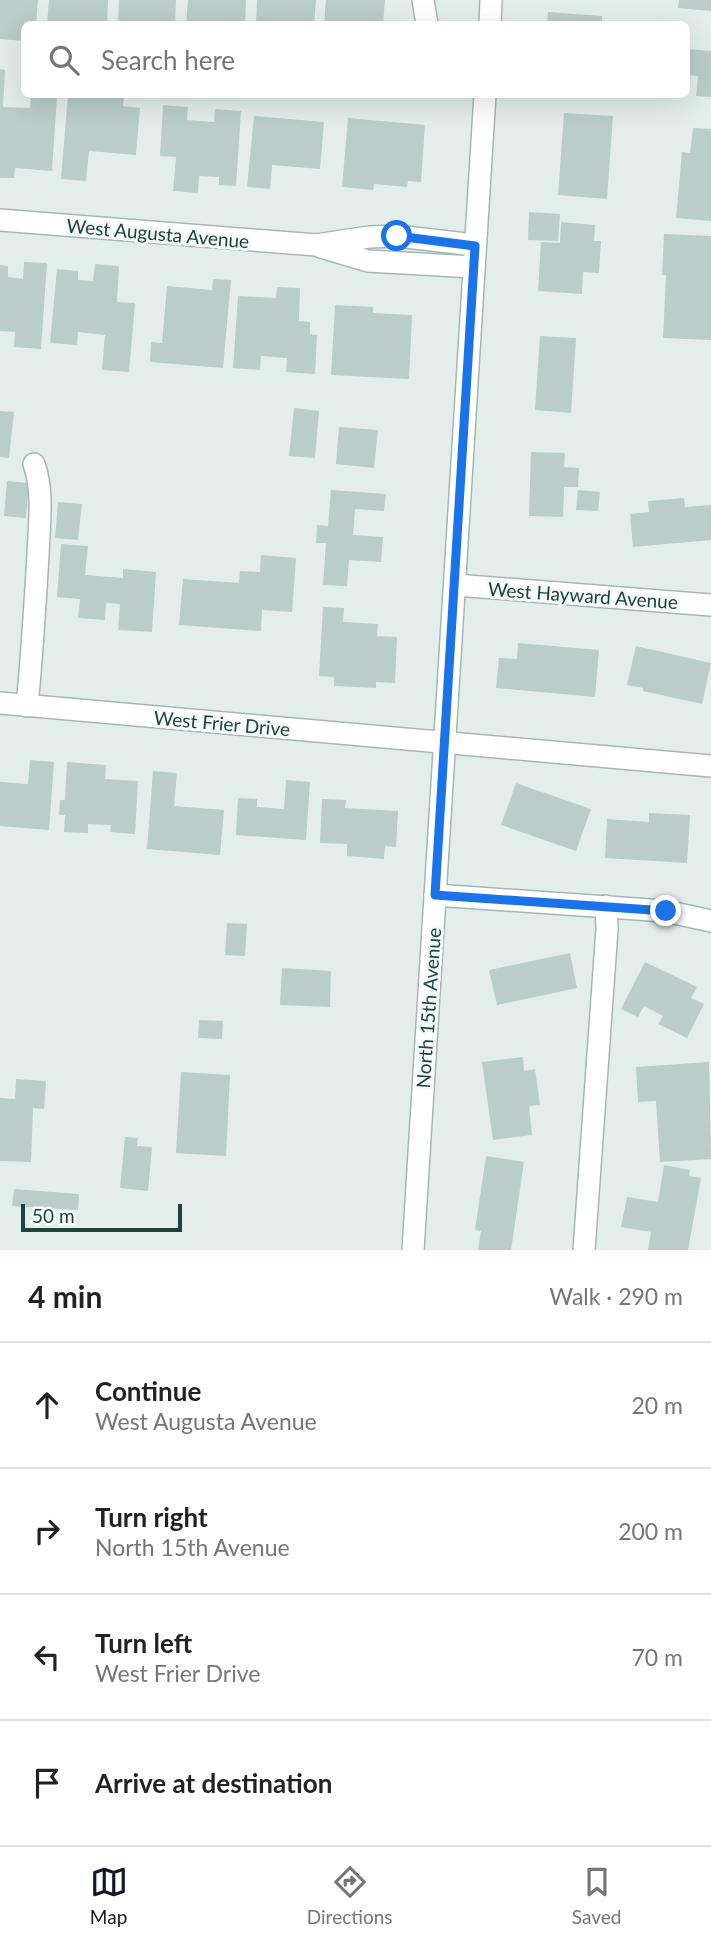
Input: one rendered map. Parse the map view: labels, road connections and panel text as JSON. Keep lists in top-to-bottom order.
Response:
{
  "streets": {
    "street": [
      "West Augusta Avenue",
      "West Hayward Avenue",
      "West Frier Drive",
      "North 15th Avenue"
    ]
  },
  "crossings": [
    ["West Augusta Avenue", "North 15th Avenue"],
    ["West Hayward Avenue", "North 15th Avenue"],
    ["West Frier Drive", "North 15th Avenue"]
  ],
  "scale_bar": "50 m",
  "page": {
    "search": "Search here",
    "scale": "50 m",
    "heading": ["4 min", "Walk · 290 m"],
    "list": [
      ["Continue", "West Augusta Avenue", "20 m"],
      ["Turn right", "North 15th Avenue", "200 m"],
      ["Turn left", "West Frier Drive", "70 m"],
      "Arrive at destination"
    ],
    "nav": ["Map", "Directions", "Saved"]
  }
}
